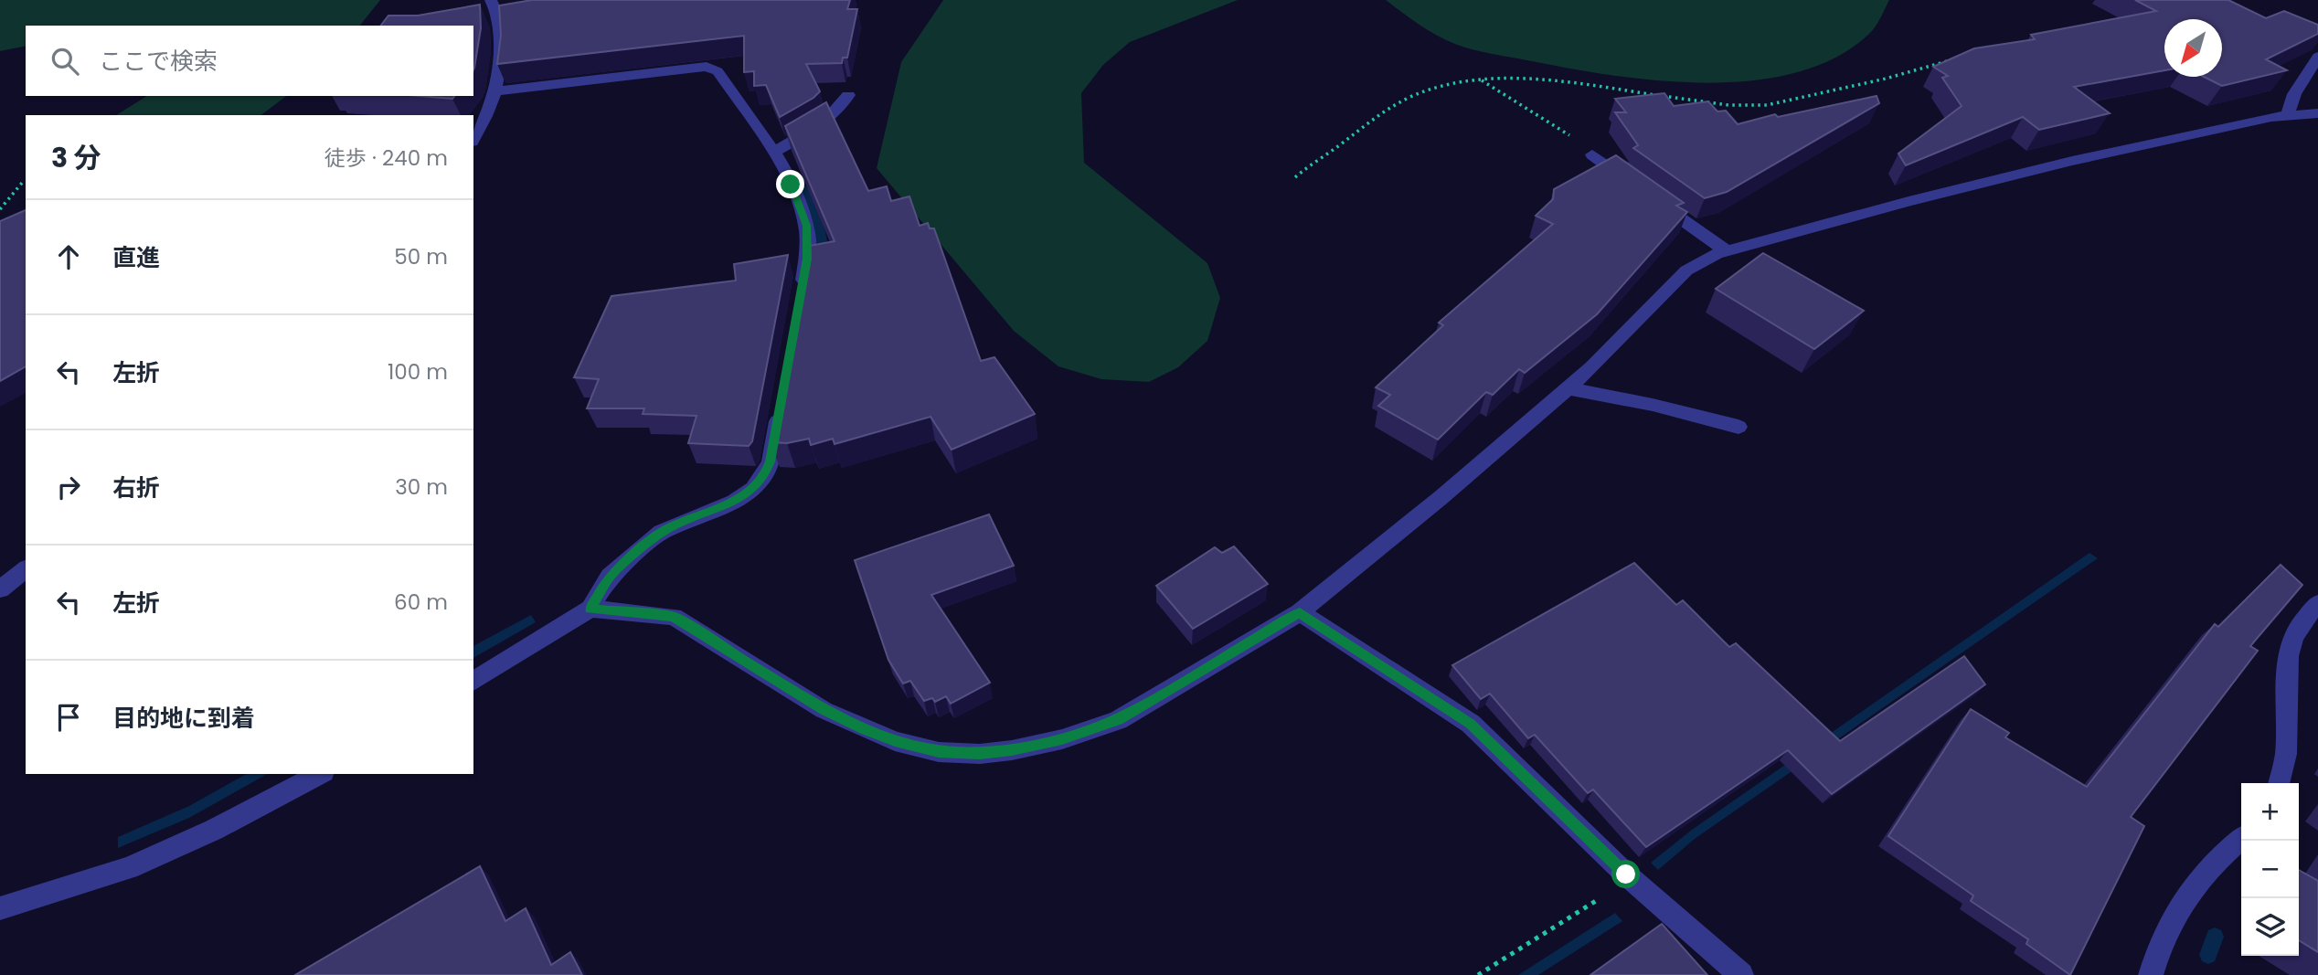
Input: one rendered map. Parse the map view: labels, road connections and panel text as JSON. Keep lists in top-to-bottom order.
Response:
{
  "north": "bottom left",
  "page": {
    "search": "ここで検索",
    "heading": ["3 分", "徒歩 · 240 m"],
    "list": [
      ["直進", "50 m"],
      ["左折", "100 m"],
      ["右折", "30 m"],
      ["左折", "60 m"],
      "目的地に到着"
    ],
    "map_buttons": ["+", "−"]
  }
}
